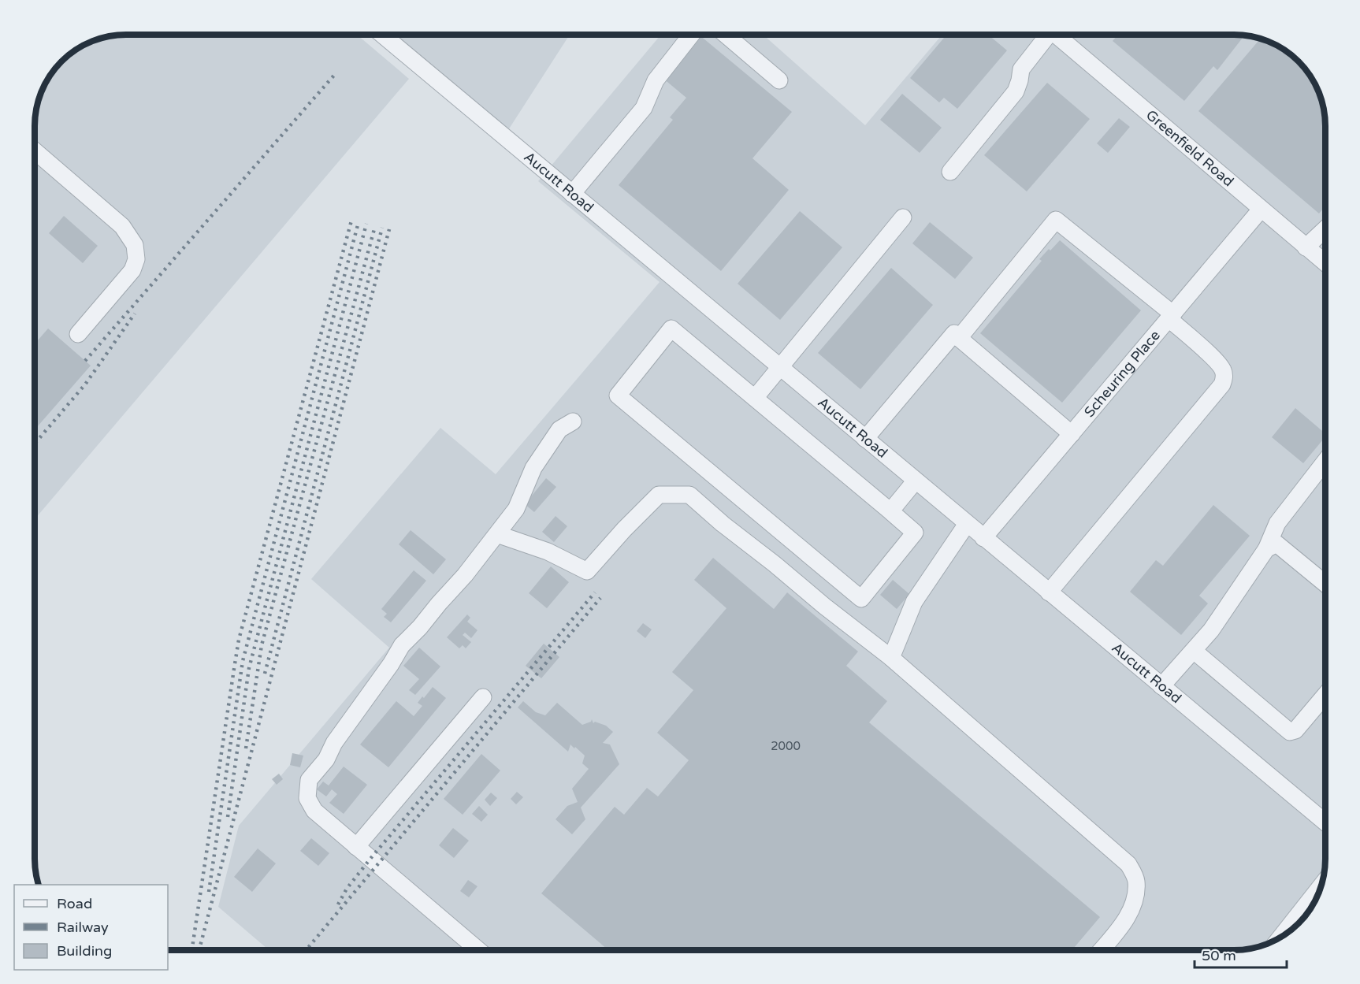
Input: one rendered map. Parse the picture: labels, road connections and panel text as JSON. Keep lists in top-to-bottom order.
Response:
{
  "streets": {
    "street": ["Greenfield Road", "Aucutt Road", "Scheuring Place"]
  },
  "crossings": [
    ["Greenfield Road", "Scheuring Place"],
    ["Aucutt Road", "Scheuring Place"]
  ],
  "house_numbers": ["2000"],
  "legend": ["Road", "Railway", "Building"],
  "scale_bar": "50 m"
}
